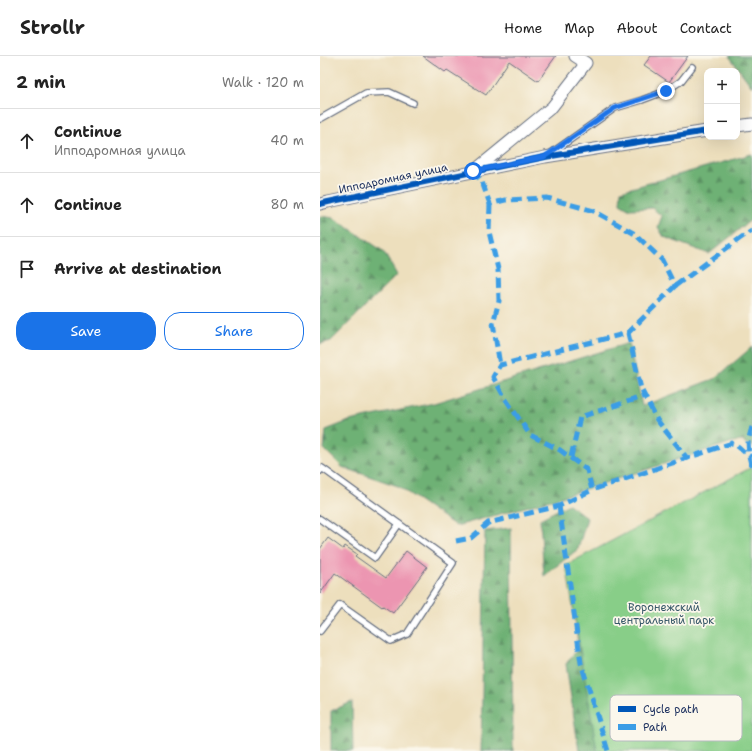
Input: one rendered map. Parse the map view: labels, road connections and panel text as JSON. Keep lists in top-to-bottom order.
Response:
{
  "streets": {
    "street": ["Ипподромная улица"]
  },
  "parks": ["Воронежский центральный парк"],
  "legend": ["Cycle path", "Path"],
  "page": {
    "header": "Strollr",
    "nav": [
      "Home",
      "Map",
      "About",
      "Contact"
    ],
    "heading": ["2 min", "Walk · 120 m"],
    "map_buttons": ["+", "−"],
    "list": [
      ["Continue", "Ипподромная улица", "40 m"],
      ["Continue", "80 m"],
      "Arrive at destination"
    ],
    "buttons": ["Save", "Share"]
  }
}
